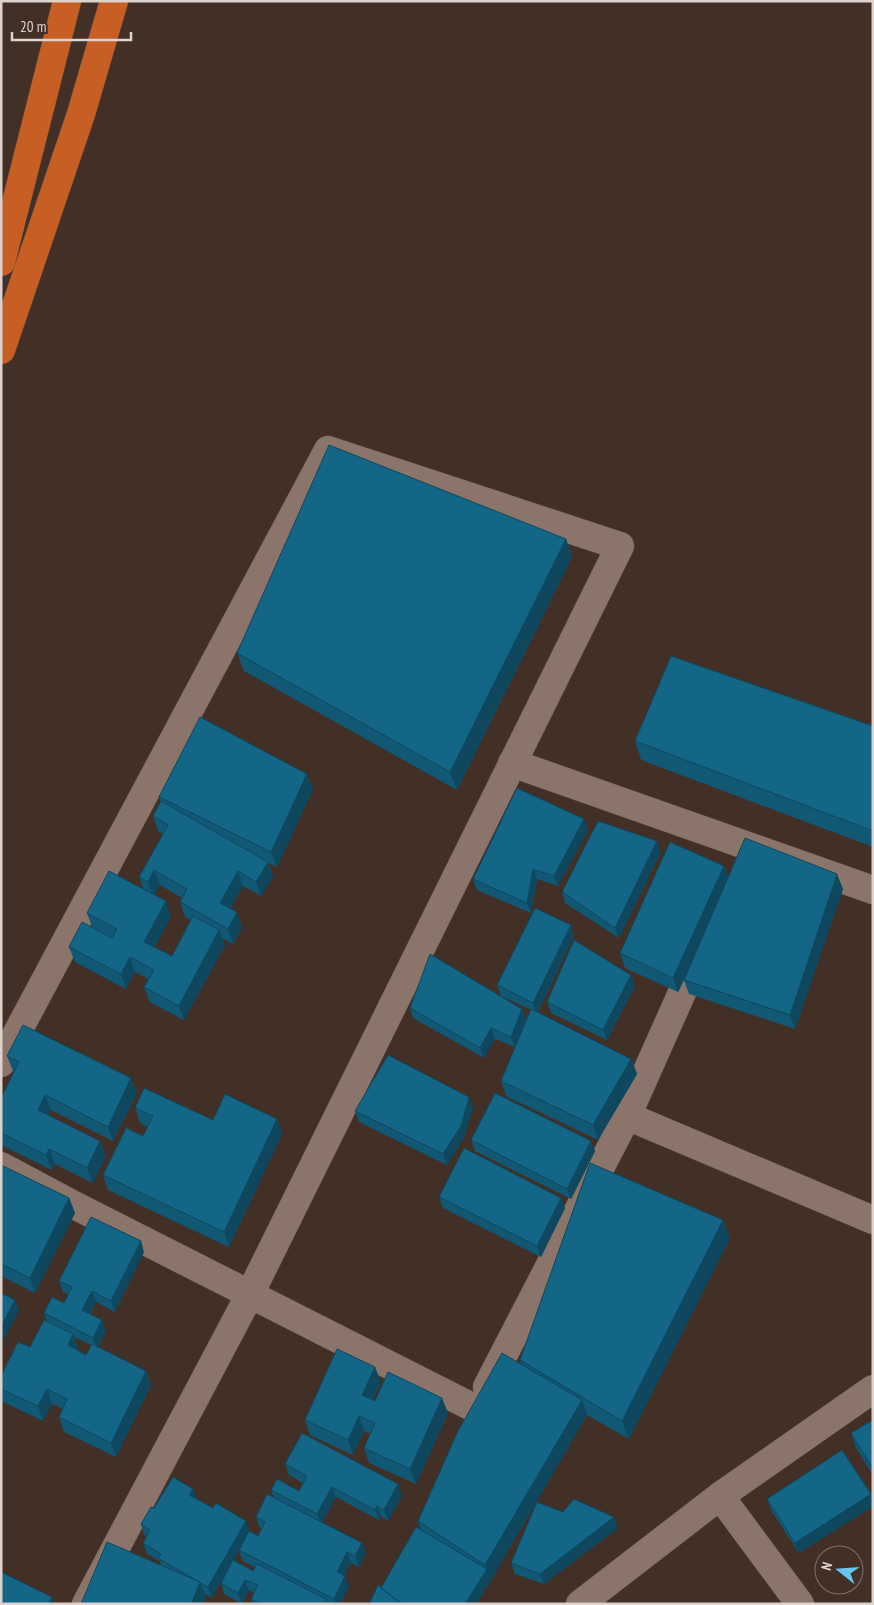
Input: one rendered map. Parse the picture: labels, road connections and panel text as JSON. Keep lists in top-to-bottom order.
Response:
{
  "scale_bar": "20 m",
  "north": "left"
}
